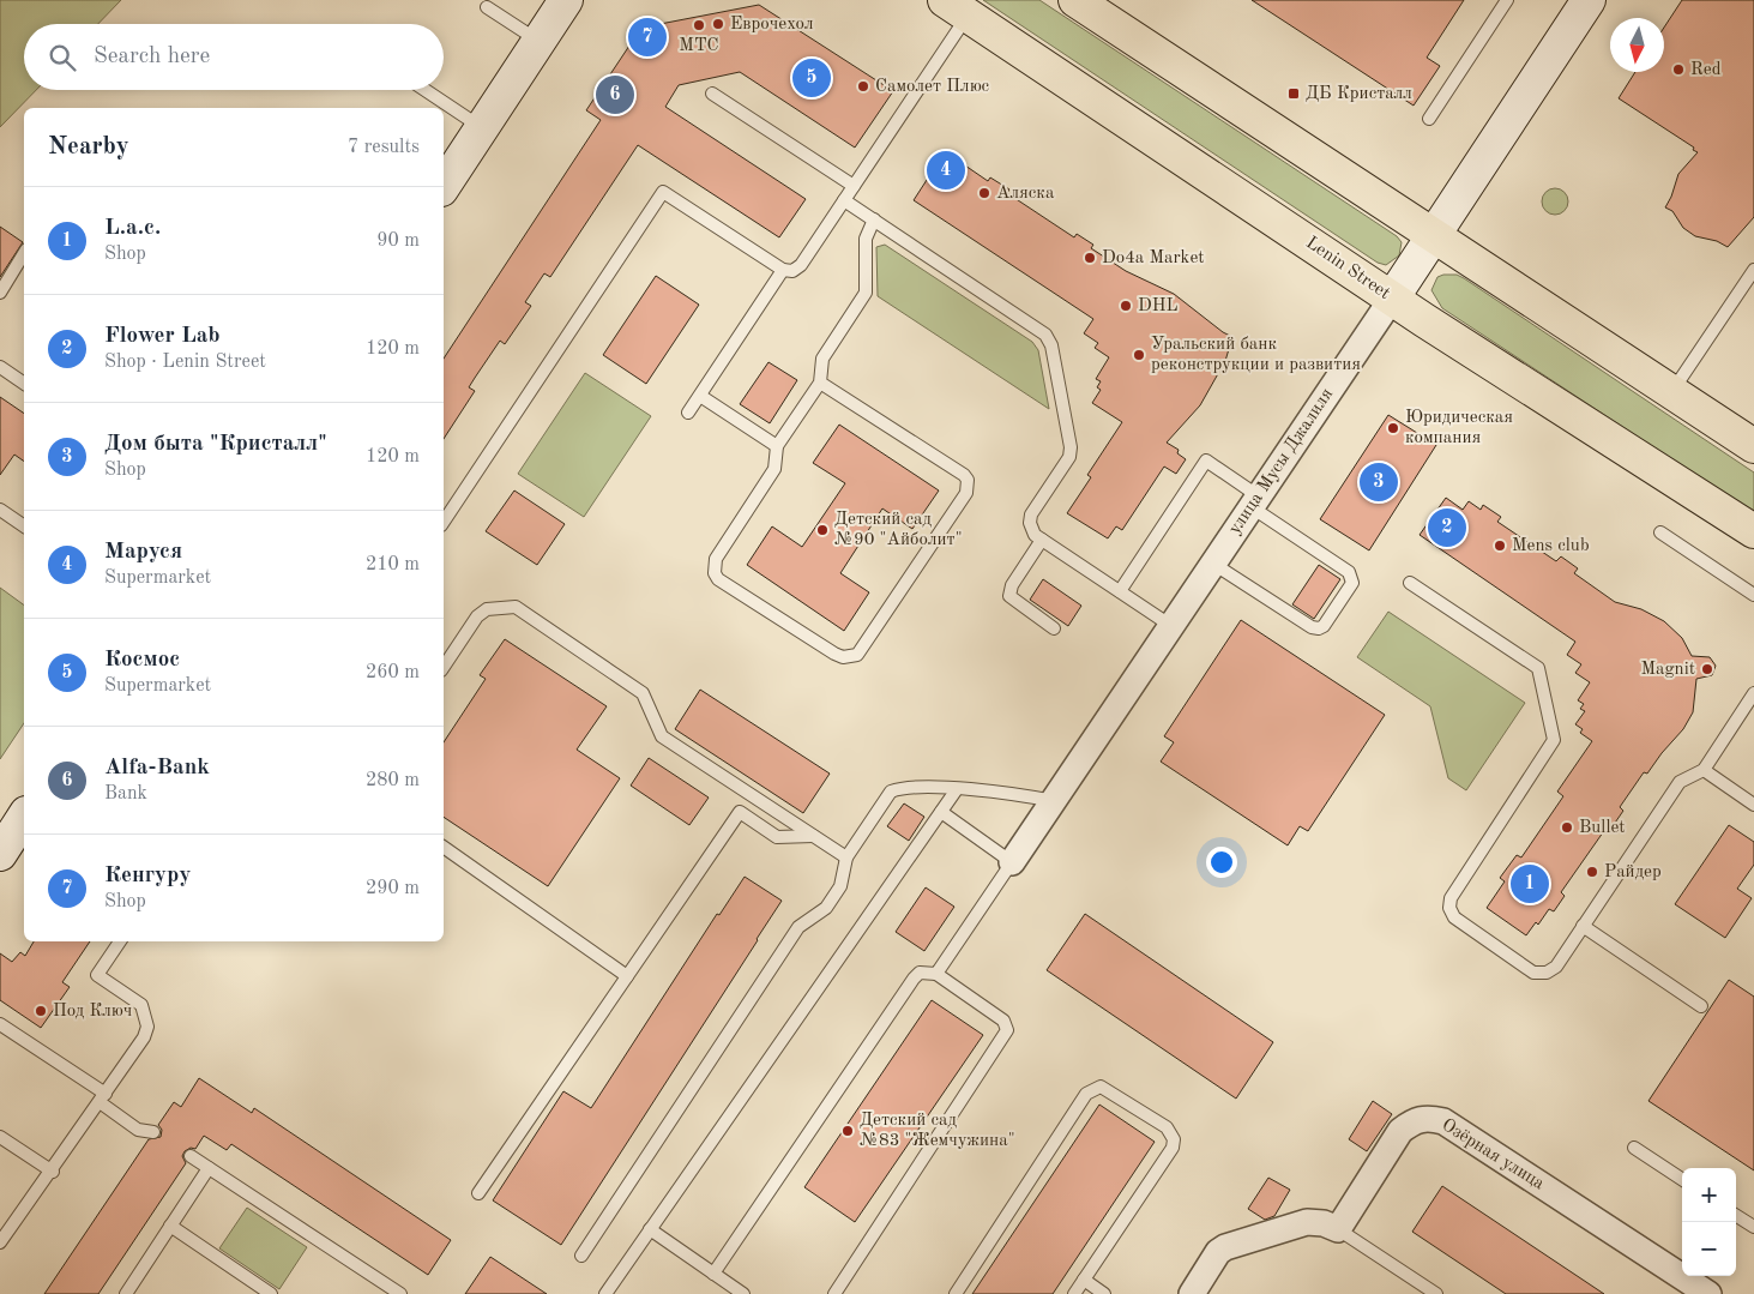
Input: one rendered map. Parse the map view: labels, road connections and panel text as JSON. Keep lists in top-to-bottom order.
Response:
{
  "streets": {
    "main road": ["Lenin Street"],
    "street": ["улица Мусы Джалиля", "Озёрная улица"]
  },
  "crossings": [
    ["Lenin Street", "улица Мусы Джалиля"]
  ],
  "places": {
    "other": [
      "Еврочехол",
      "МТС",
      "Red",
      "Самолет Плюс",
      "Аляска",
      "Do4a Market",
      "DHL",
      "Уральский банк реконструкции и развития",
      "Юридическая компания",
      "Детский сад №90 \"Айболит\"",
      "Mens club",
      "Magnit",
      "Bullet",
      "Райдер",
      "Под Ключ",
      "Детский сад №83 \"Жемчужина\""
    ],
    "transit": ["ДБ Кристалл"]
  },
  "north": "bottom",
  "page": {
    "pins": [
      "7",
      "5",
      "6",
      "4",
      "3",
      "2",
      "1"
    ],
    "search": "Search here",
    "heading": ["Nearby", "7 results"],
    "list": [
      {
        "mark": "1",
        "name": "L.a.c.",
        "note": "Shop",
        "value": "90 m"
      },
      {
        "mark": "2",
        "name": "Flower Lab",
        "note": "Shop · Lenin Street",
        "value": "120 m"
      },
      {
        "mark": "3",
        "name": "Дом быта \"Кристалл\"",
        "note": "Shop",
        "value": "120 m"
      },
      {
        "mark": "4",
        "name": "Маруся",
        "note": "Supermarket",
        "value": "210 m"
      },
      {
        "mark": "5",
        "name": "Космос",
        "note": "Supermarket",
        "value": "260 m"
      },
      {
        "mark": "6",
        "name": "Alfa-Bank",
        "note": "Bank",
        "value": "280 m"
      },
      {
        "mark": "7",
        "name": "Кенгуру",
        "note": "Shop",
        "value": "290 m"
      }
    ],
    "map_buttons": ["+", "−"]
  }
}
